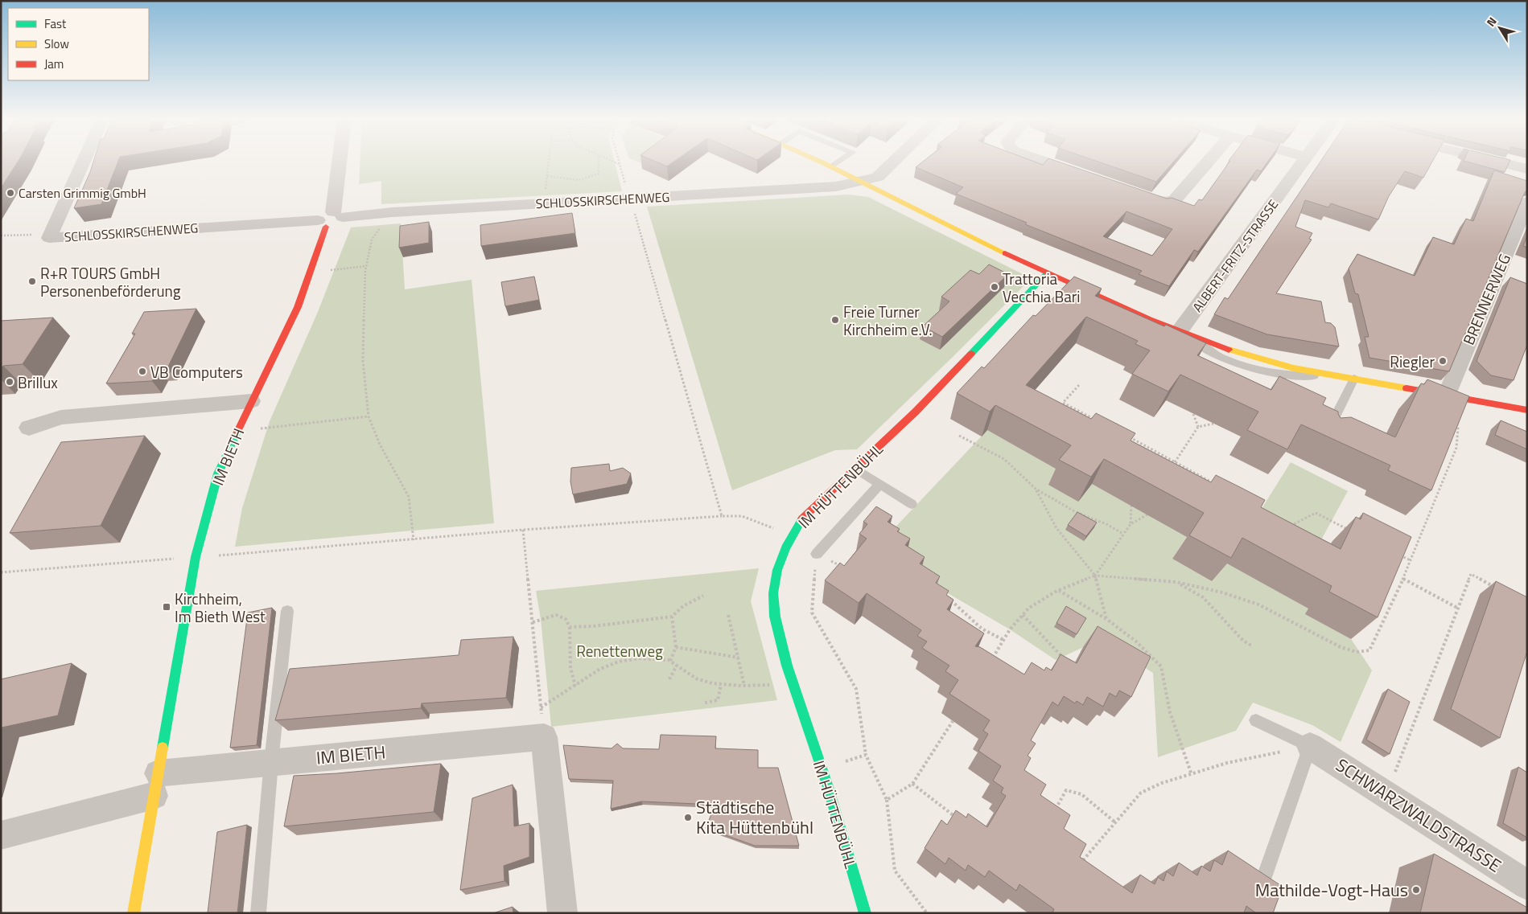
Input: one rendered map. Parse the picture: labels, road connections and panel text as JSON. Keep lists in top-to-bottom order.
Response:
{
  "streets": {
    "street": [
      "SCHLOSSKIRSCHENWEG",
      "ALBERT-FRITZ-STRASSE",
      "BRENNERWEG",
      "IM BIETH",
      "IM HÜTTENBÜHL",
      "SCHWARZWALDSTRASSE"
    ]
  },
  "crossings": [
    ["SCHLOSSKIRSCHENWEG", "IM BIETH"]
  ],
  "parks": ["Renettenweg"],
  "places": {
    "other": [
      "Carsten Grimmig GmbH",
      "R+R TOURS GmbH Personenbeförderung",
      "Trattoria Vecchia Bari",
      "Freie Turner Kirchheim e.V.",
      "Riegler",
      "VB Computers",
      "Brillux",
      "Städtische Kita Hüttenbühl",
      "Mathilde-Vogt-Haus"
    ],
    "transit": ["Kirchheim, Im Bieth West"]
  },
  "legend": ["Fast", "Slow", "Jam"],
  "north": "top left"
}
